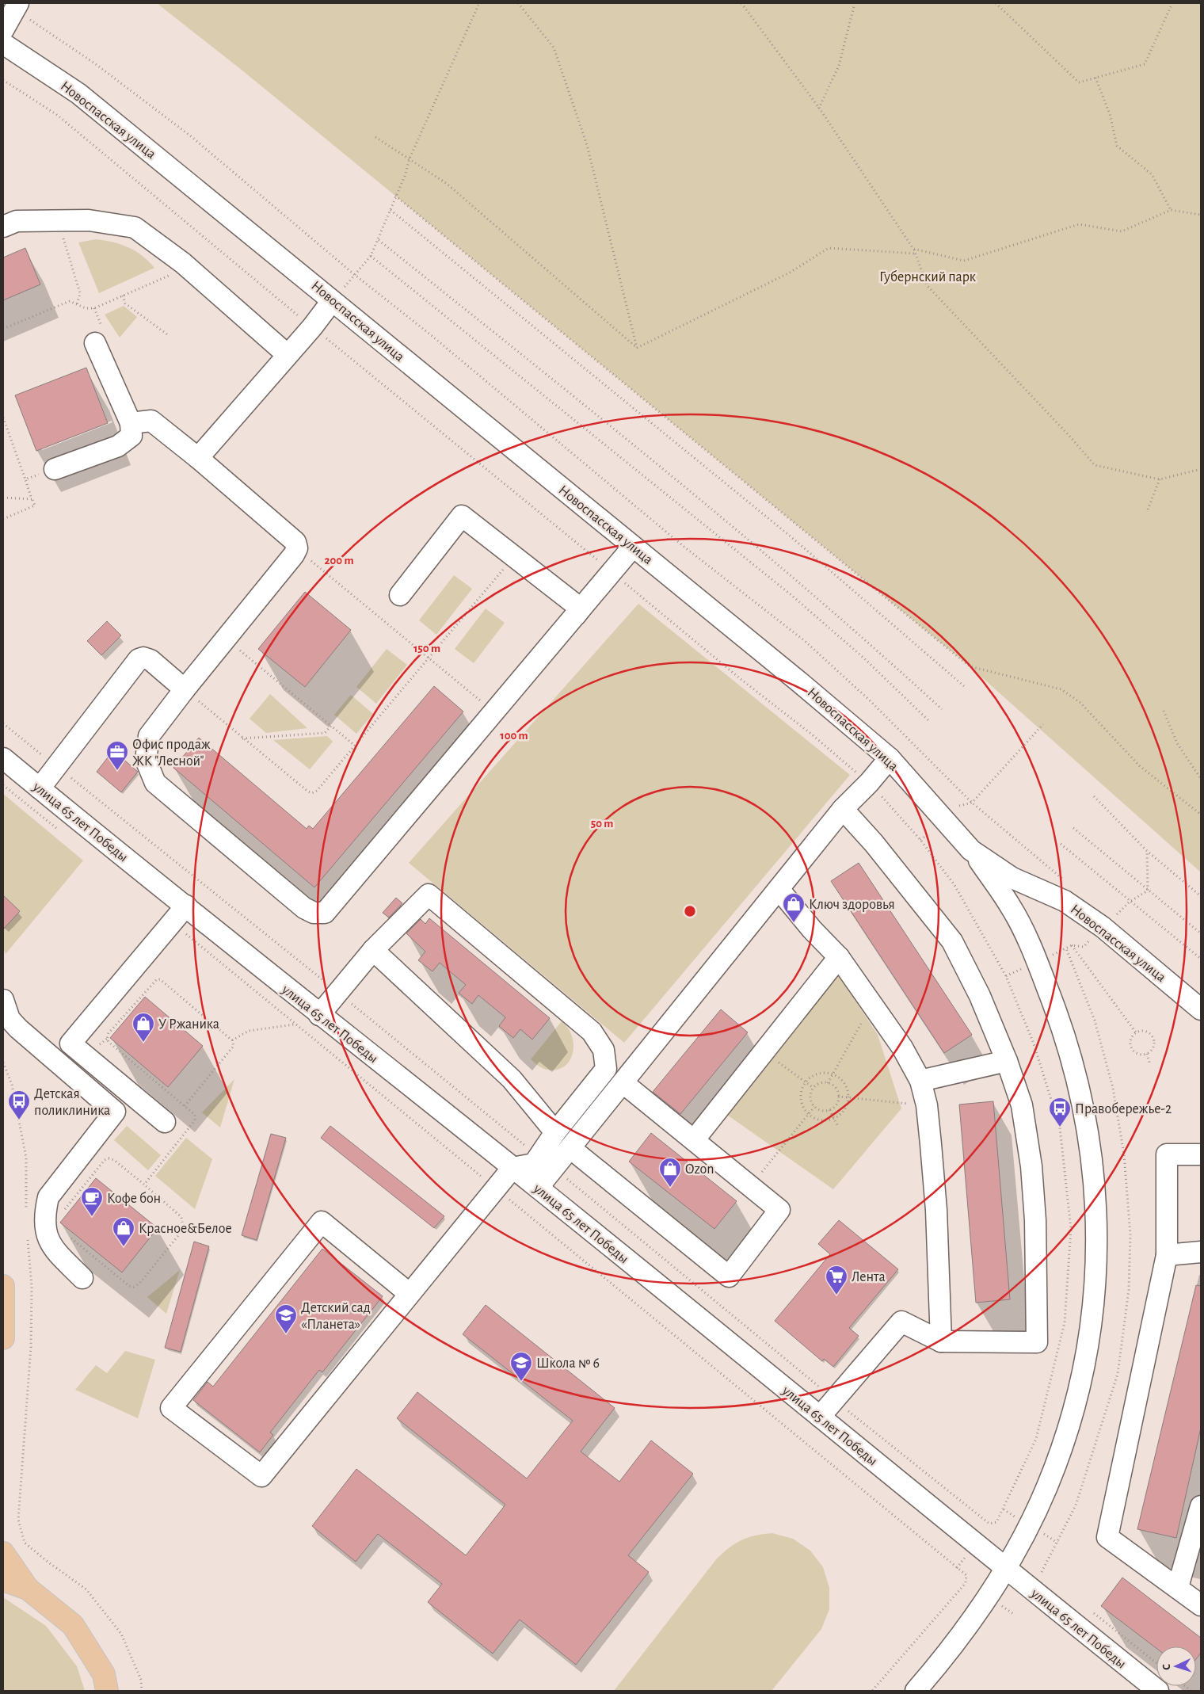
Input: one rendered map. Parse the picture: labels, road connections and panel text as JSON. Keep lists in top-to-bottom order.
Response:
{
  "streets": {
    "street": ["Новоспасская улица", "улица 65 лет Победы"]
  },
  "parks": ["Губернский парк"],
  "places": {
    "office": ["Офис продаж ЖК \"Лесной\""],
    "shop": [
      "Ключ здоровья",
      "У Ржаника",
      "Ozon",
      "Красное&Белое"
    ],
    "bus stop": ["Детская поликлиника", "Правобережье-2"],
    "cafe": ["Кофе бон"],
    "supermarket": ["Лента"],
    "school or university": ["Детский сад «Планета»", "Школа № 6"]
  },
  "north": "left",
  "rings": [
    "200 m",
    "150 m",
    "100 m",
    "50 m"
  ]
}
